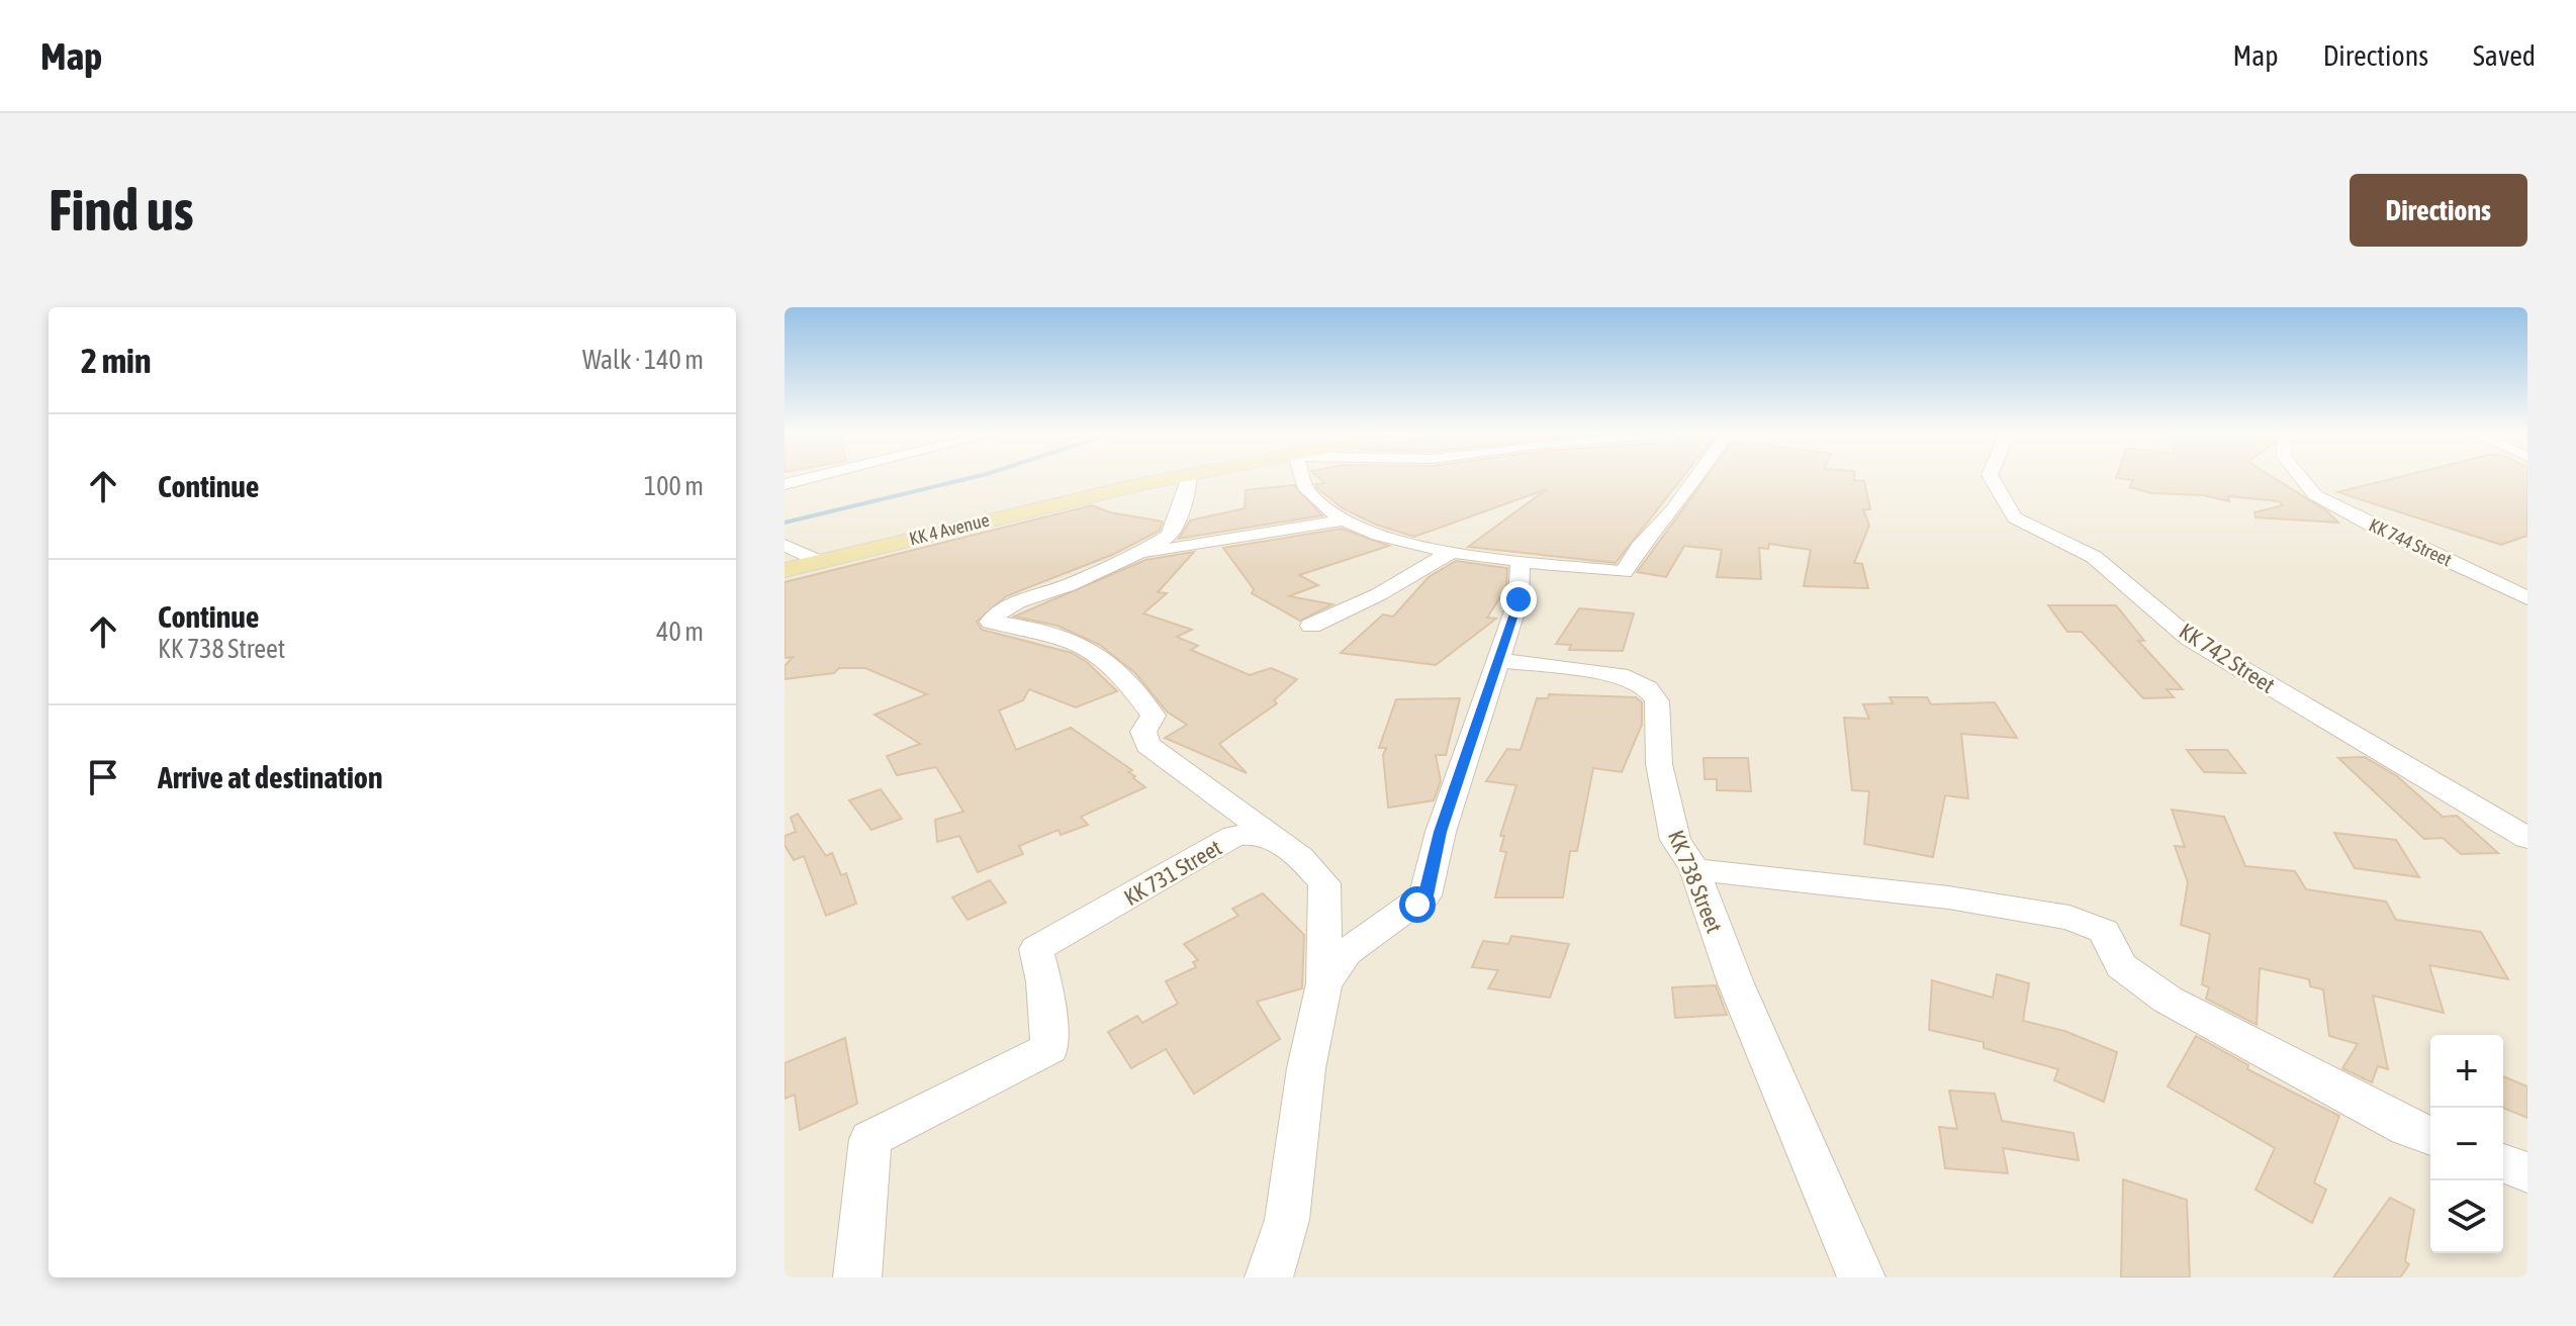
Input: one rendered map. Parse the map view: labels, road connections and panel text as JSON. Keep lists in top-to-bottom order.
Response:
{
  "streets": {
    "main road": ["KK 4 Avenue"],
    "street": [
      "KK 744 Street",
      "KK 742 Street",
      "KK 731 Street",
      "KK 738 Street"
    ]
  },
  "page": {
    "header": "Map",
    "nav": ["Map", "Directions", "Saved"],
    "buttons": "Directions",
    "title": "Find us",
    "heading": ["2 min", "Walk · 140 m"],
    "list": [
      ["Continue", "100 m"],
      ["Continue", "KK 738 Street", "40 m"],
      "Arrive at destination"
    ],
    "map_buttons": ["+", "−"]
  }
}
